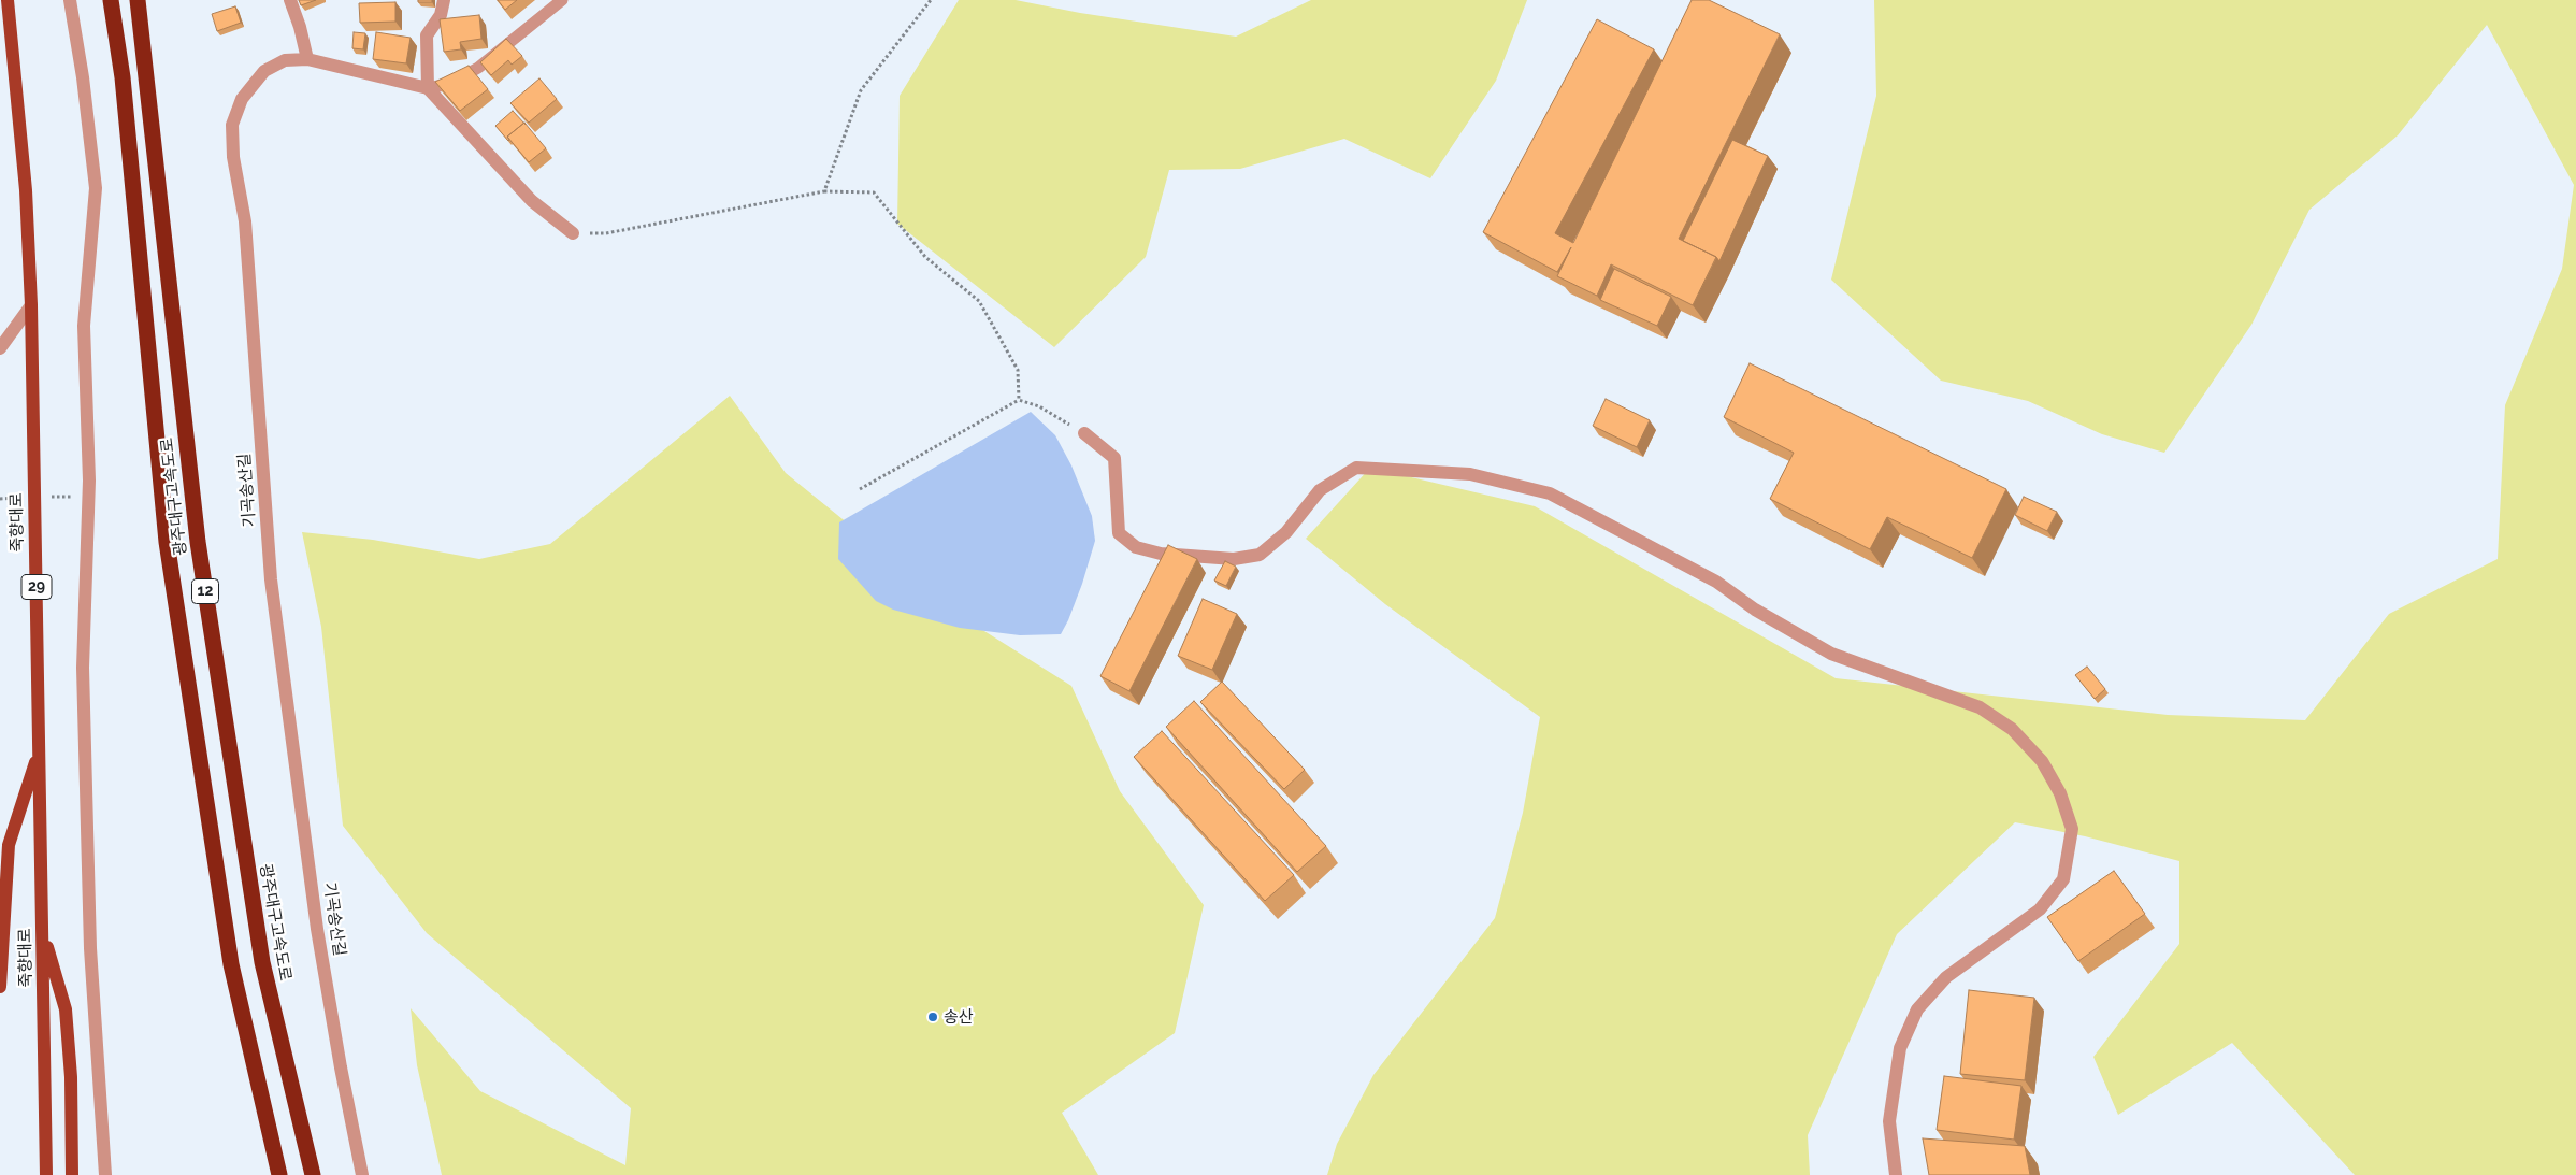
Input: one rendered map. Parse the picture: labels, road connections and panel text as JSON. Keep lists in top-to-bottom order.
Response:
{
  "streets": {
    "highway": ["광주대구고속도로", "12"],
    "main road": ["죽향대로", "29"],
    "street": ["기곡송산길"]
  },
  "places": ["송산"]
}
